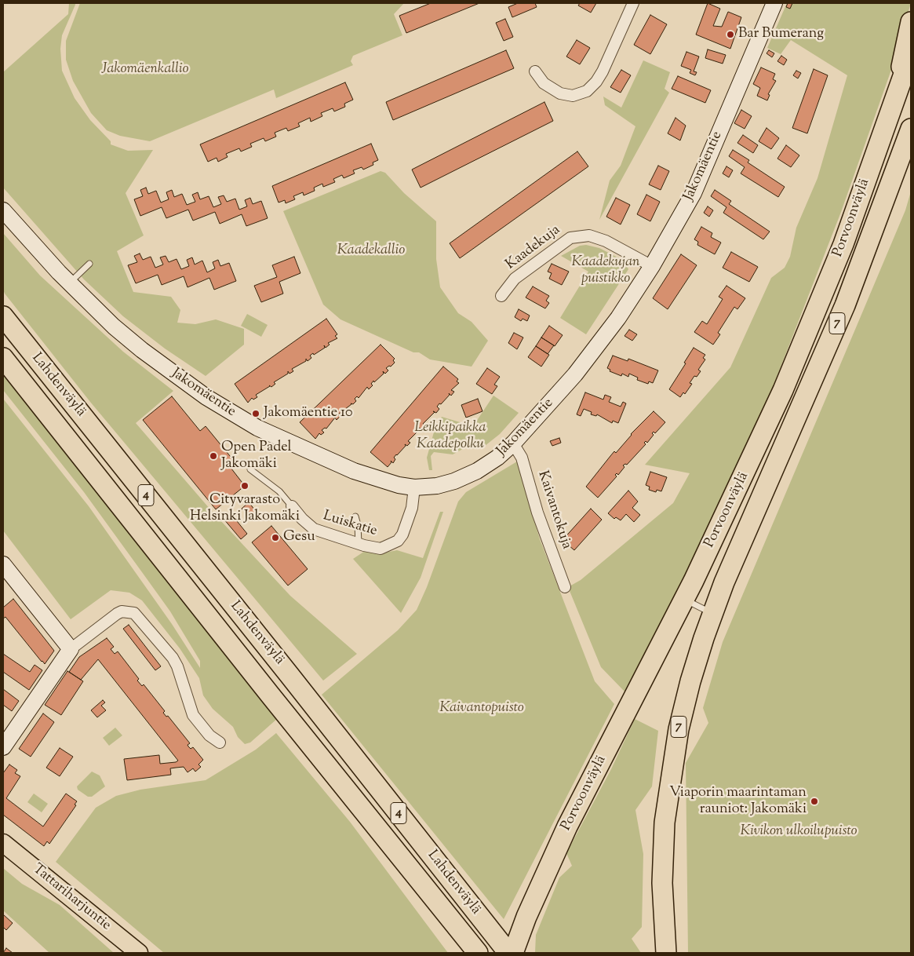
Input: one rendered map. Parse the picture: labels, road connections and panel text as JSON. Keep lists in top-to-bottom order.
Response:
{
  "streets": {
    "highway": [
      "Porvoonväylä",
      "7",
      "Lahdenväylä",
      "4"
    ],
    "main road": ["Tattariharjuntie"],
    "street": [
      "Jakomäentie",
      "Kaadekuja",
      "Kaivantokuja",
      "Luiskatie"
    ]
  },
  "crossings": [
    ["Jakomäentie", "Kaadekuja"],
    ["Jakomäentie", "Kaivantokuja"],
    ["Jakomäentie", "Luiskatie"]
  ],
  "parks": [
    "Jakomäenkallio",
    "Kaadekallio",
    "Kaadekujan puistikko",
    "Leikkipaikka Kaadepolku",
    "Kaivantopuisto",
    "Kivikon ulkoilupuisto"
  ],
  "places": [
    "Bar Bumerang",
    "Jakomäentie 10",
    "Open Padel Jakomäki",
    "Cityvarasto Helsinki Jakomäki",
    "Gesu",
    "Viaporin maarintaman rauniot: Jakomäki"
  ]
}
